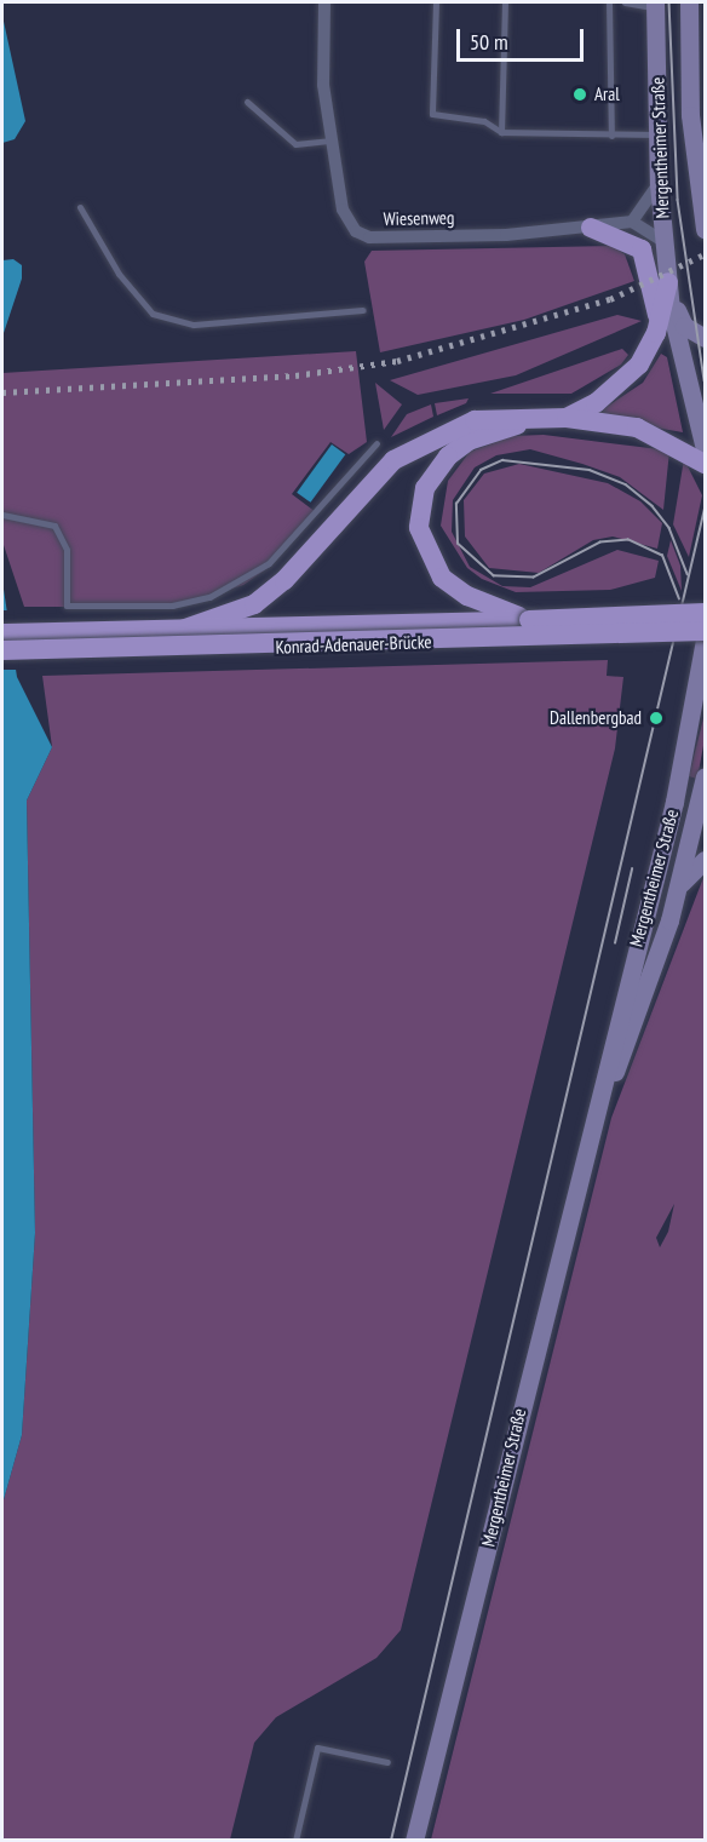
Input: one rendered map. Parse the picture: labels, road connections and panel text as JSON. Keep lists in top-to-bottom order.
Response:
{
  "streets": {
    "main road": ["Mergentheimer Straße", "Konrad-Adenauer-Brücke"],
    "street": ["Wiesenweg"]
  },
  "places": ["Aral", "Dallenbergbad"],
  "scale_bar": "50 m"
}
